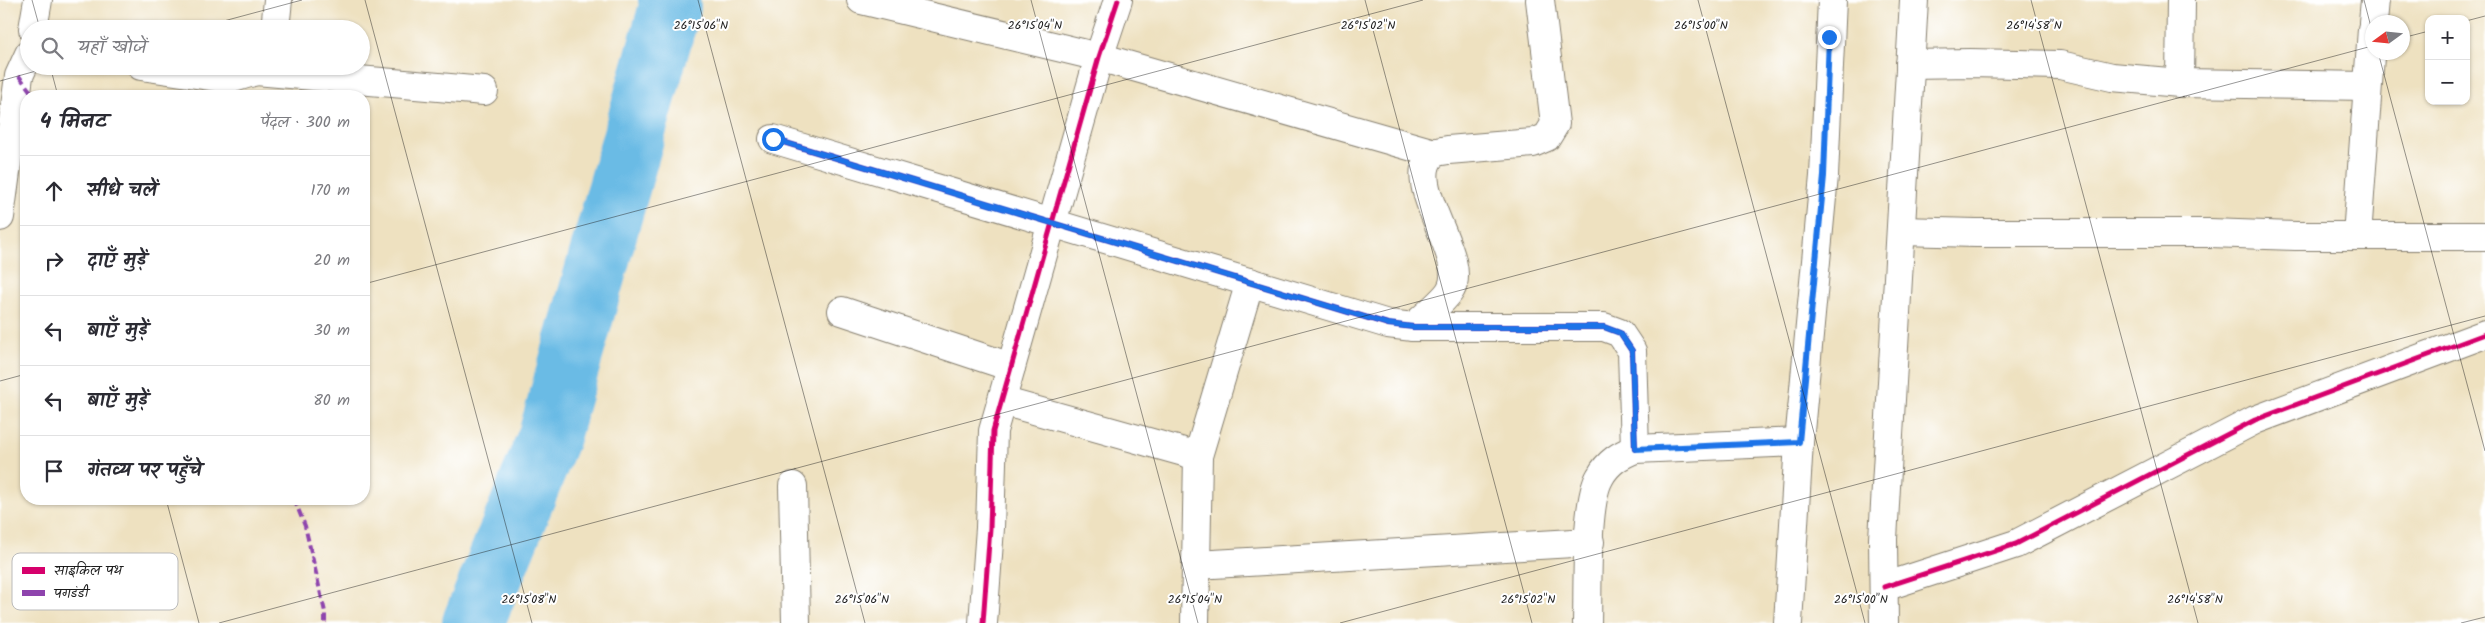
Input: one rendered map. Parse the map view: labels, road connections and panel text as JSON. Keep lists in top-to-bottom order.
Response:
{
  "legend": ["साइकिल पथ", "पगडंडी"],
  "north": "left",
  "page": {
    "map_buttons": ["+", "−"],
    "search": "यहाँ खोजें",
    "heading": ["4 मिनट", "पैदल · 300 m"],
    "list": [
      ["सीधे चलें", "170 m"],
      ["दाएँ मुड़ें", "20 m"],
      ["बाएँ मुड़ें", "30 m"],
      ["बाएँ मुड़ें", "80 m"],
      "गंतव्य पर पहुँचे"
    ]
  },
  "coordinates": [
    "26°15'06\"N",
    "26°15'04\"N",
    "26°15'02\"N",
    "26°15'00\"N",
    "26°14'58\"N",
    "26°15'08\"N"
  ]
}
